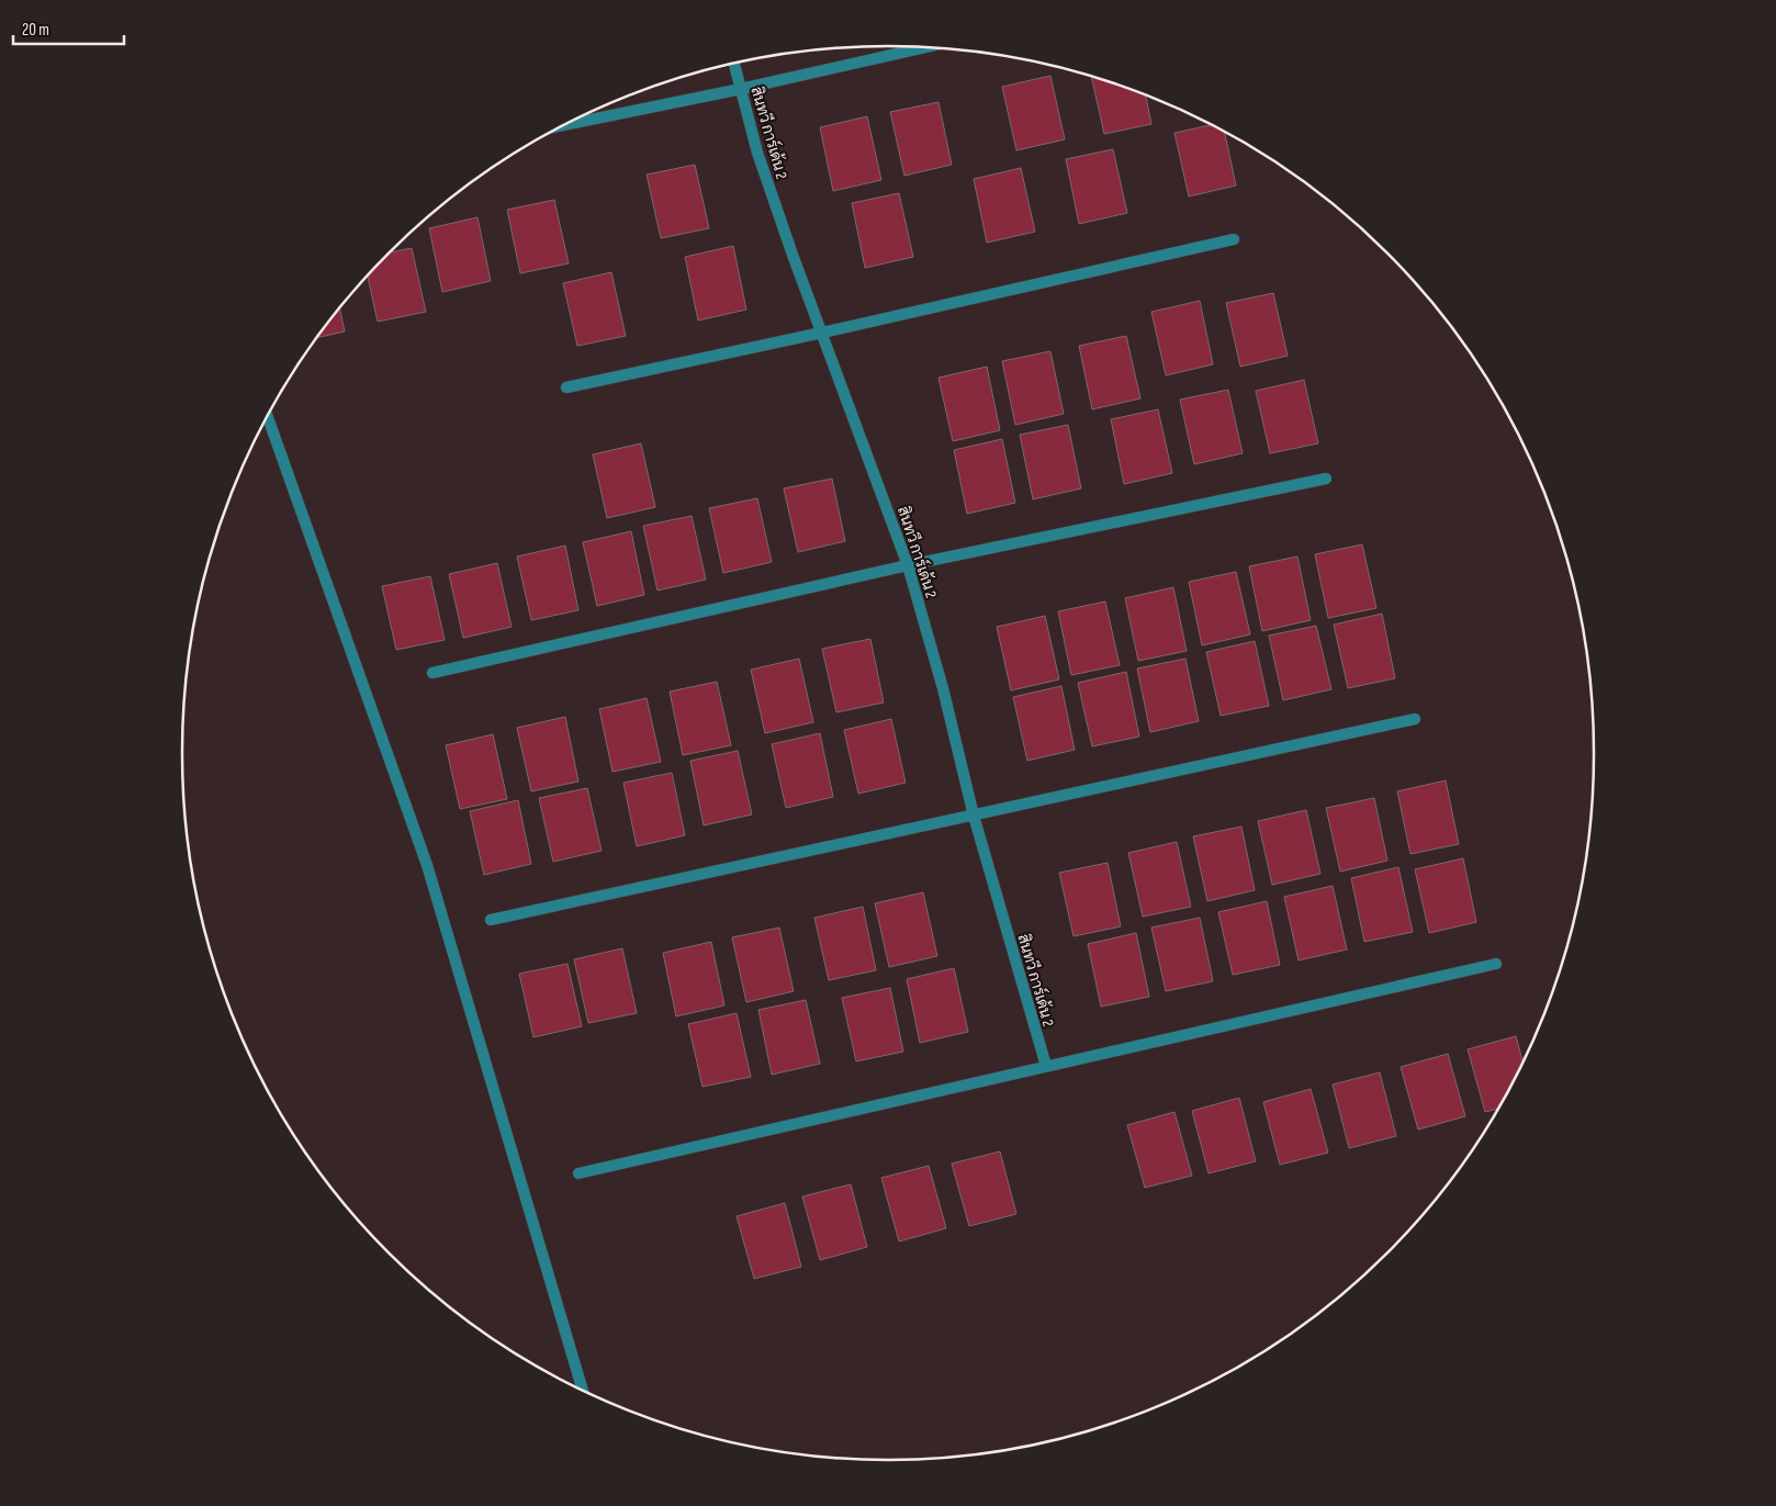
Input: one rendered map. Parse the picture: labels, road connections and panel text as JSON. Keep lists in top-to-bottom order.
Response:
{
  "streets": {
    "street": ["สินทวี การ์เด้น 2"]
  },
  "scale_bar": "20 m"
}
